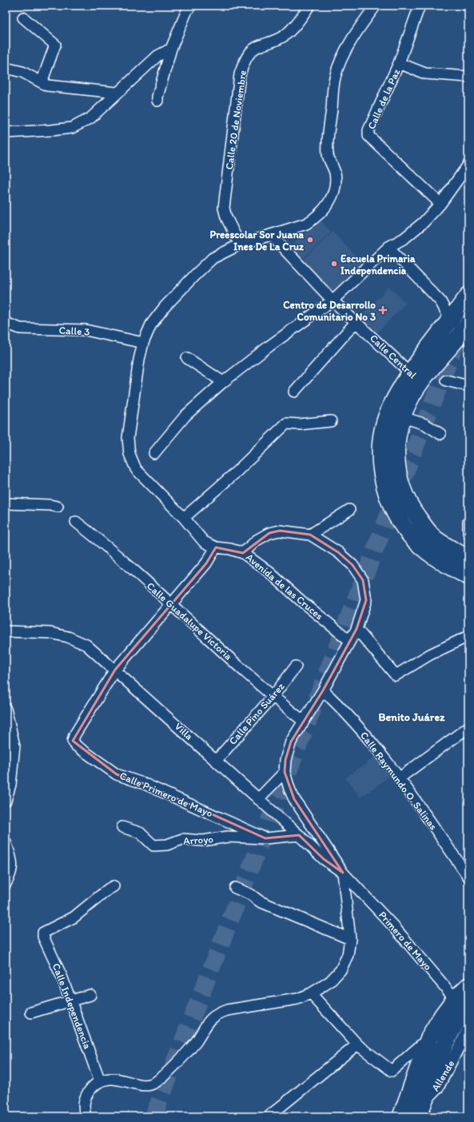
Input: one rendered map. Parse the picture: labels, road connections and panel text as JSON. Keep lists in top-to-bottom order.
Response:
{
  "streets": {
    "street": [
      "Calle de la Paz",
      "Calle 20 de Noviembre",
      "Calle 3",
      "Calle Central",
      "Avenida de las Cruces",
      "Calle Guadalupe Victoria",
      "Calle Pino Suárez",
      "Villa",
      "Calle Raymundo O. Salinas",
      "Calle Primero de Mayo",
      "Arroyo",
      "Primero de Mayo",
      "Calle Independencia",
      "Allende"
    ]
  },
  "crossings": [
    ["Calle 20 de Noviembre", "Avenida de las Cruces"],
    ["Calle 3", "Avenida de las Cruces"],
    ["Calle Central", "Avenida de las Cruces"],
    ["Calle Guadalupe Victoria", "Calle Pino Suárez"],
    ["Calle Pino Suárez", "Villa"],
    ["Villa", "Calle Primero de Mayo"],
    ["Villa", "Arroyo"],
    ["Villa", "Primero de Mayo"],
    ["Calle Primero de Mayo", "Arroyo"]
  ],
  "districts": ["Benito Juárez"],
  "places": {
    "other": ["Preescolar Sor Juana Ines De La Cruz", "Escuela Primaria Independencia"],
    "health": ["Centro de Desarrollo Comunitario No 3"]
  }
}
